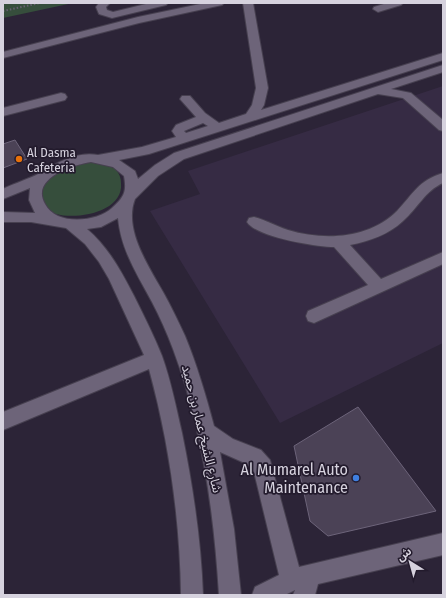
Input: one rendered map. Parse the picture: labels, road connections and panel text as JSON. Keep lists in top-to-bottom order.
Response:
{
  "streets": {
    "street": ["شارع الشيخ عمار بن حميد"]
  },
  "places": ["Al Dasma Cafeteria", "Al Mumarel Auto Maintenance"],
  "north": "top left"
}
